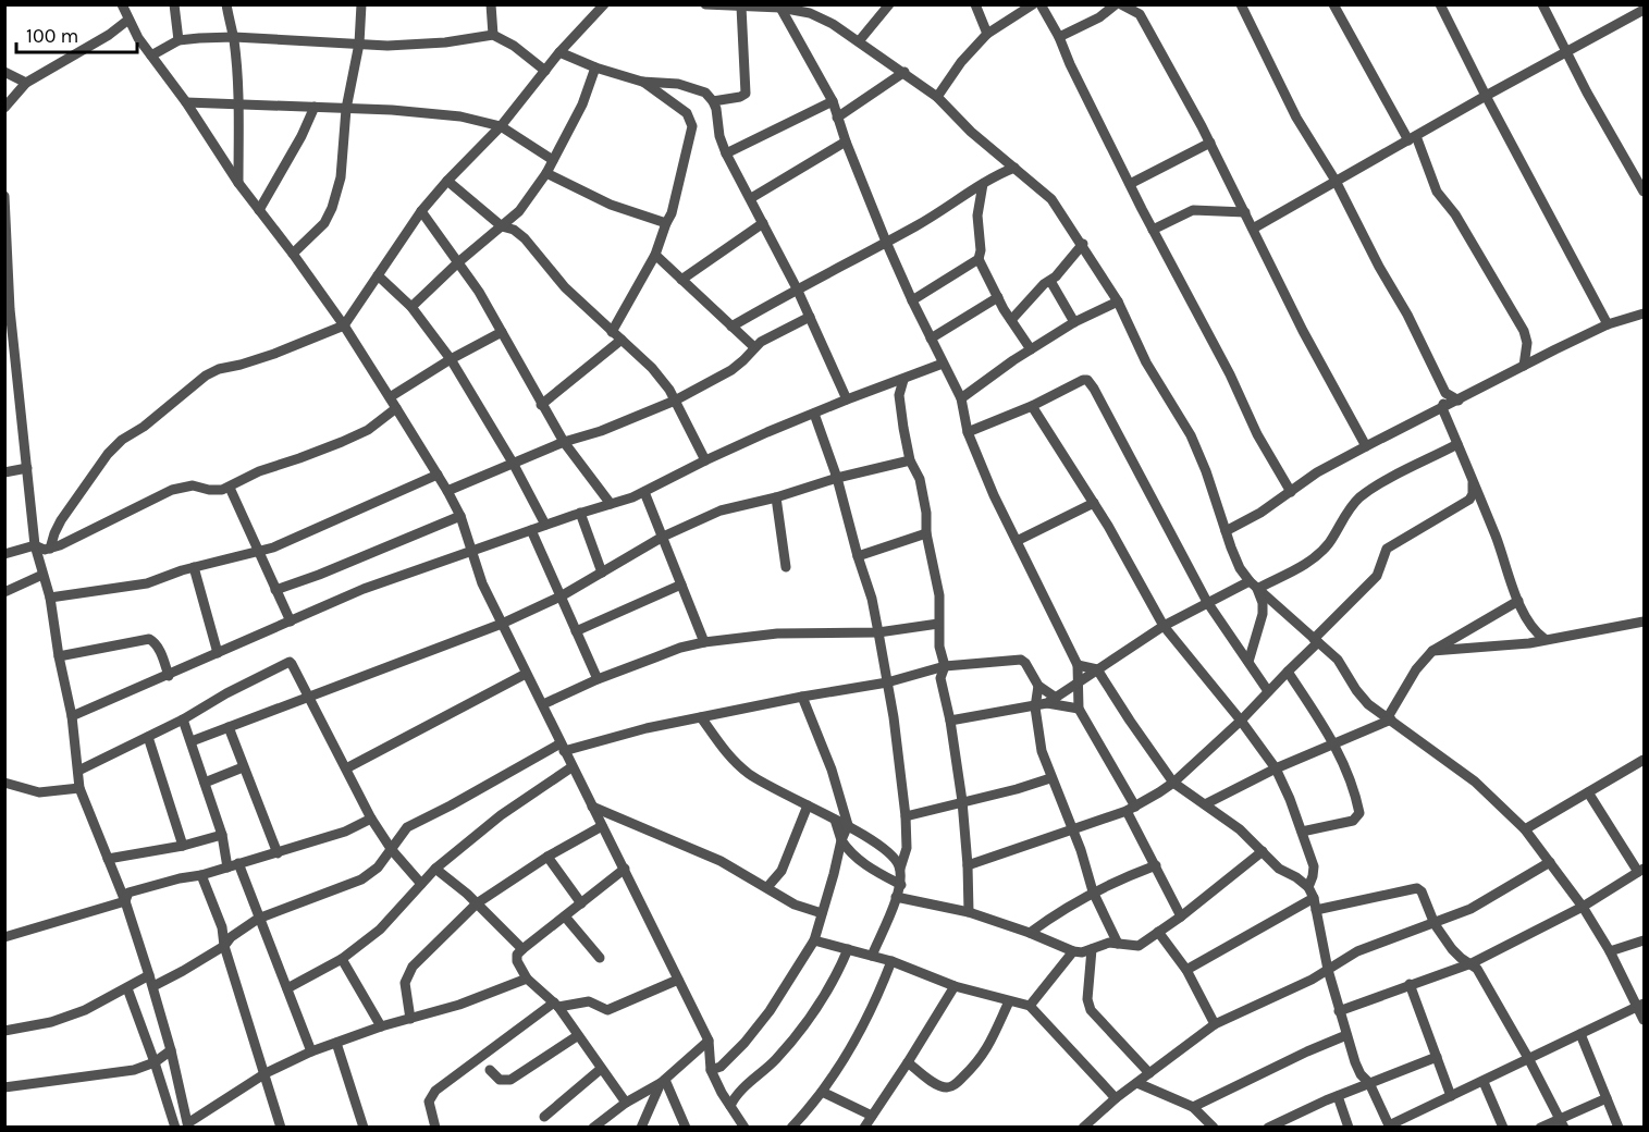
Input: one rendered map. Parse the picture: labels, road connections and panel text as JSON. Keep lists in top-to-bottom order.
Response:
{
  "scale_bar": "100 m"
}
